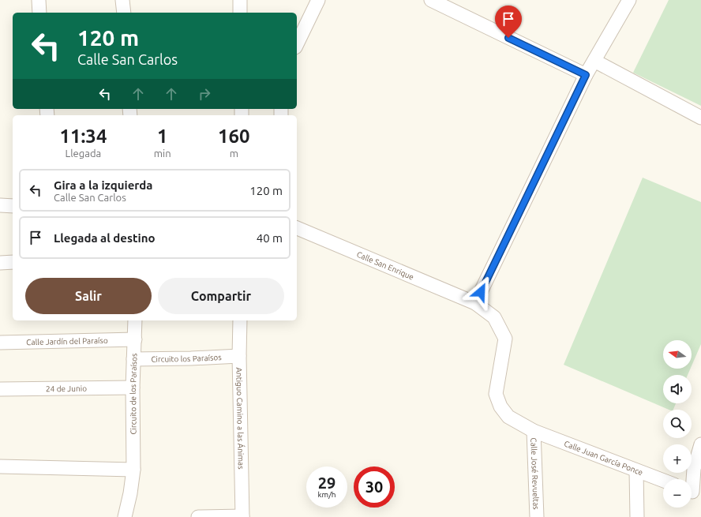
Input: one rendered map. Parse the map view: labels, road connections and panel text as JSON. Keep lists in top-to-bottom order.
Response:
{
  "streets": {
    "street": [
      "Calle San Enrique",
      "Calle Jardín del Paraíso",
      "Circuito los Paraísos",
      "24 de Junio",
      "Circuito de los Paraísos",
      "Antiguo Camino a las Ánimas",
      "Calle Juan García Ponce",
      "Calle José Revueltas"
    ]
  },
  "crossings": [
    ["Calle San Enrique", "Calle Juan García Ponce"],
    ["Calle San Enrique", "Calle José Revueltas"],
    ["Calle Jardín del Paraíso", "Circuito de los Paraísos"],
    ["Circuito los Paraísos", "Circuito de los Paraísos"],
    ["Circuito los Paraísos", "Antiguo Camino a las Ánimas"],
    ["24 de Junio", "Circuito de los Paraísos"],
    ["Calle Juan García Ponce", "Calle José Revueltas"]
  ],
  "north": "left",
  "page": {
    "turn": ["120 m", "Calle San Carlos"],
    "eta": [
      "11:34",
      "Llegada",
      "1",
      "min",
      "160",
      "m"
    ],
    "list": [
      {
        "name": "Gira a la izquierda",
        "note": "Calle San Carlos",
        "value": "120 m"
      },
      {
        "name": "Llegada al destino",
        "value": "40 m"
      }
    ],
    "buttons": ["Salir", "Compartir"],
    "map_buttons": ["+", "−"],
    "speed": "29 km/h",
    "limit": "30"
  }
}
